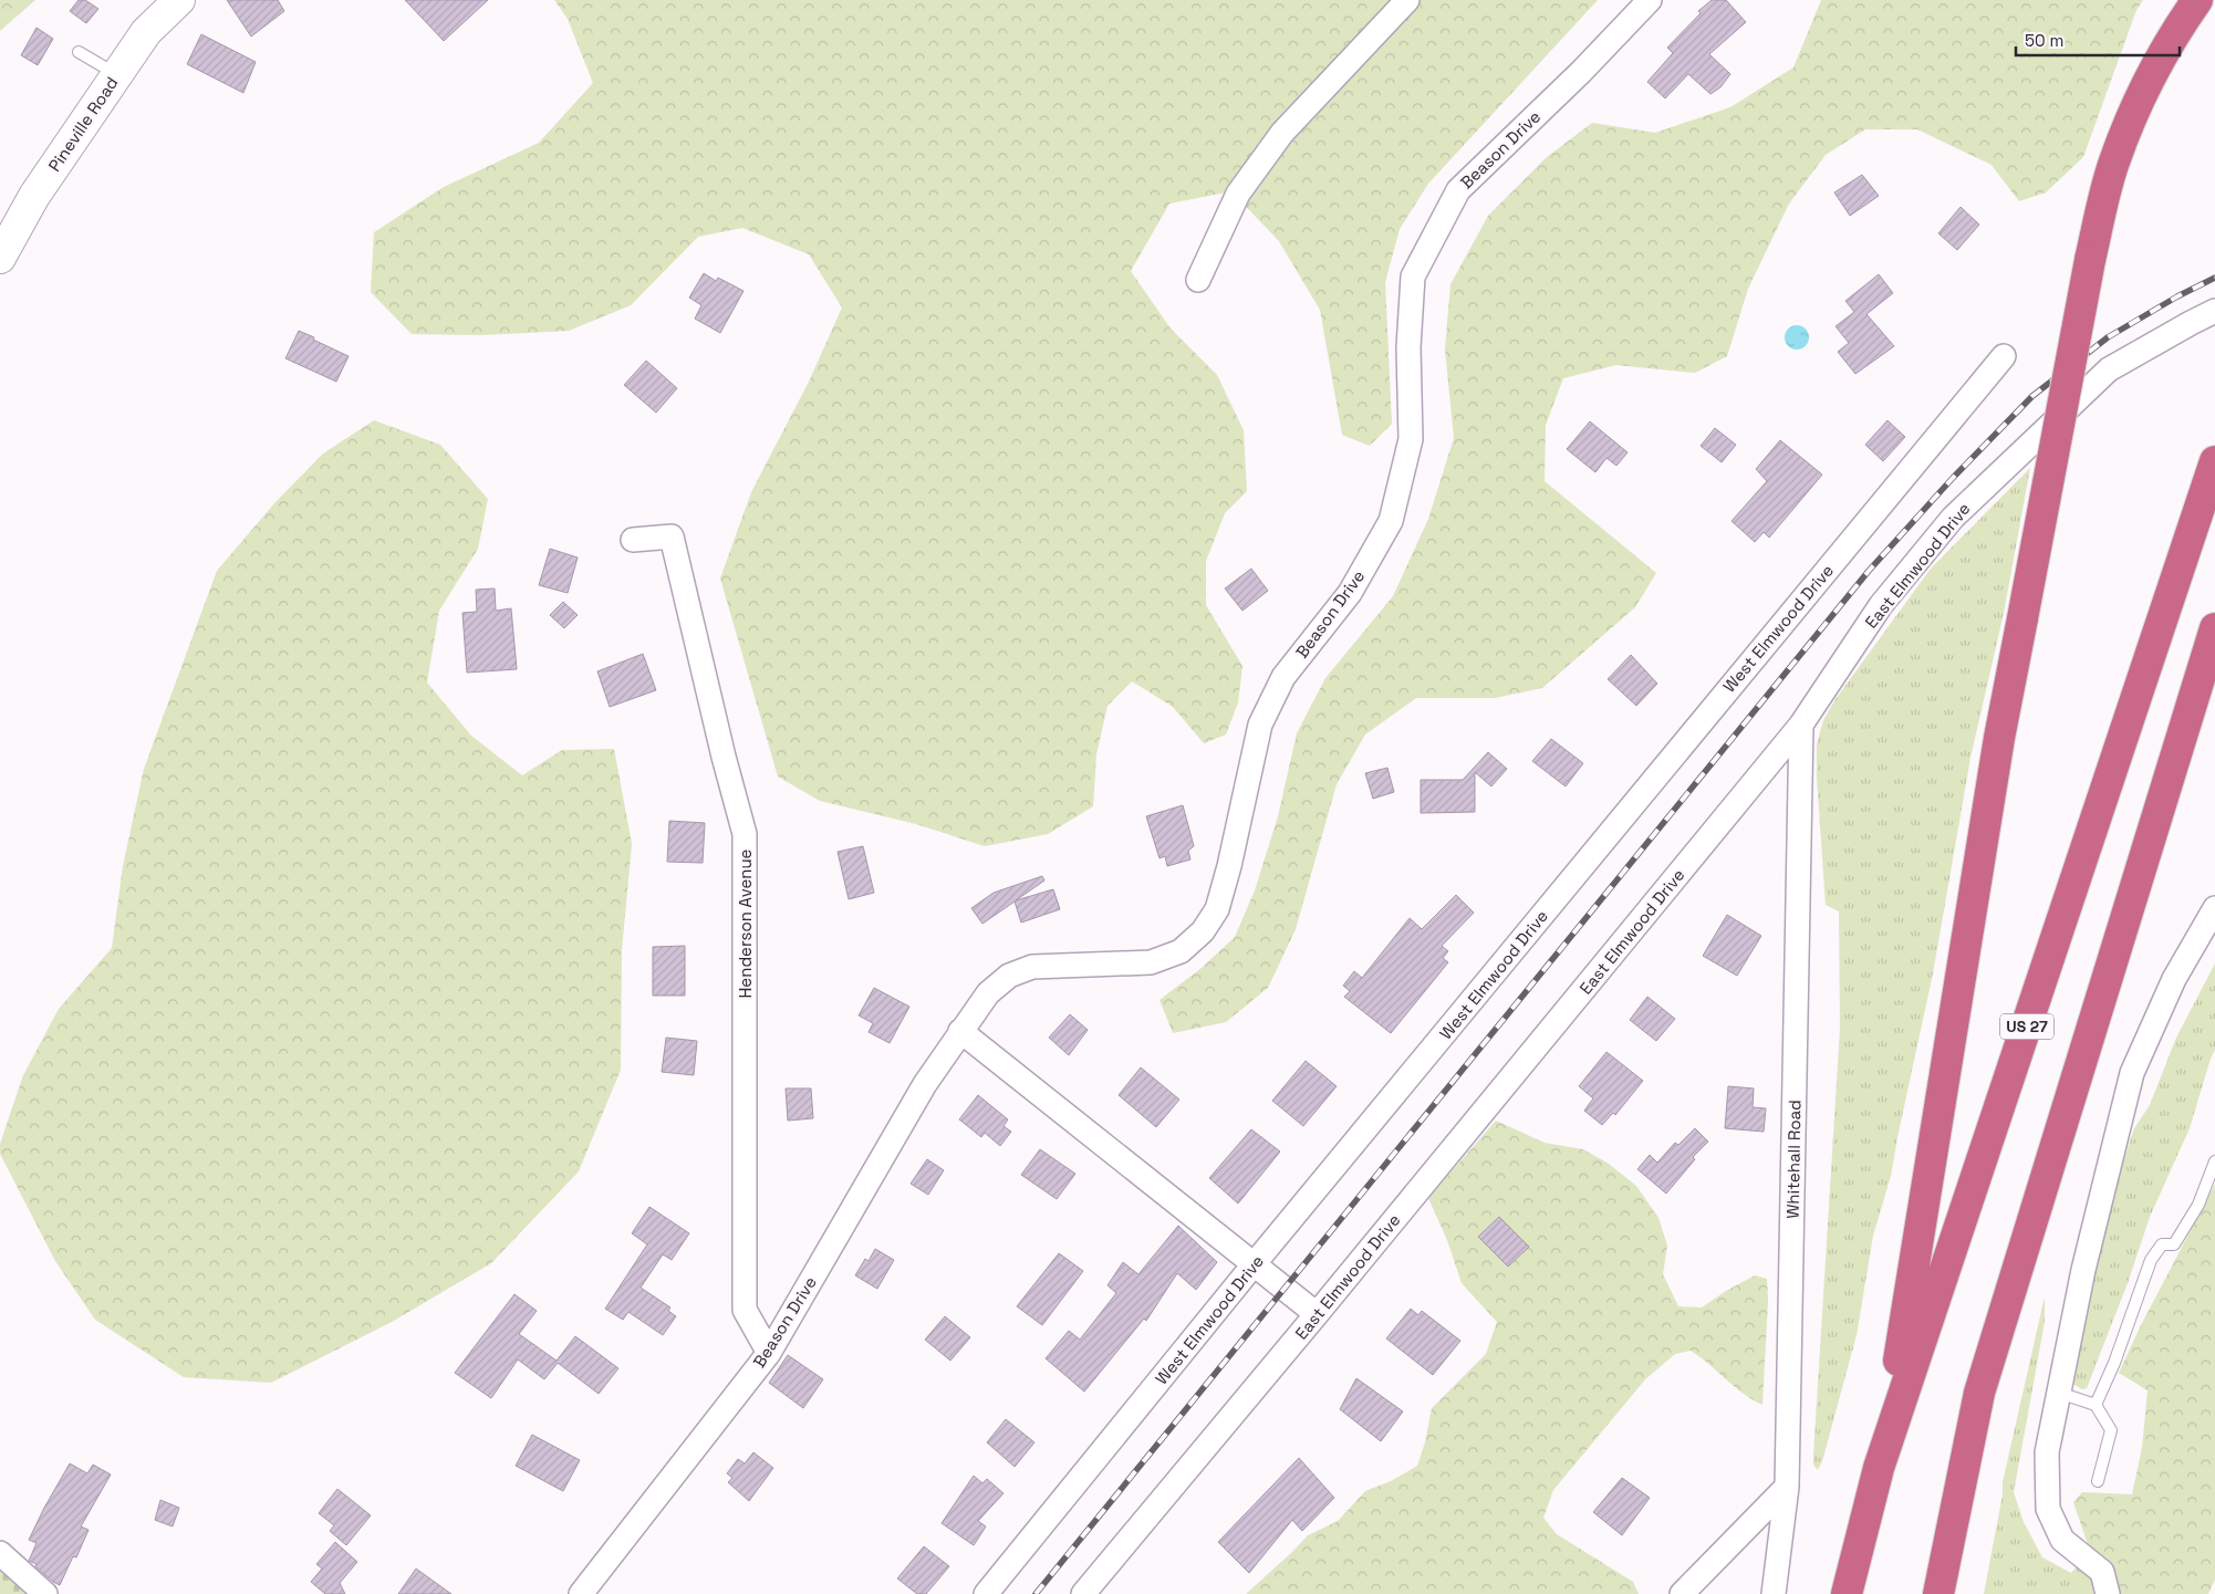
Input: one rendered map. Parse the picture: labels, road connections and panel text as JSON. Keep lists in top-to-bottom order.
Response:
{
  "streets": {
    "highway": ["US 27"],
    "main road": ["Pineville Road"],
    "street": [
      "Beason Drive",
      "East Elmwood Drive",
      "West Elmwood Drive",
      "Henderson Avenue",
      "Whitehall Road"
    ]
  },
  "crossings": [
    ["Beason Drive", "Henderson Avenue"],
    ["East Elmwood Drive", "Whitehall Road"]
  ],
  "scale_bar": "50 m"
}
